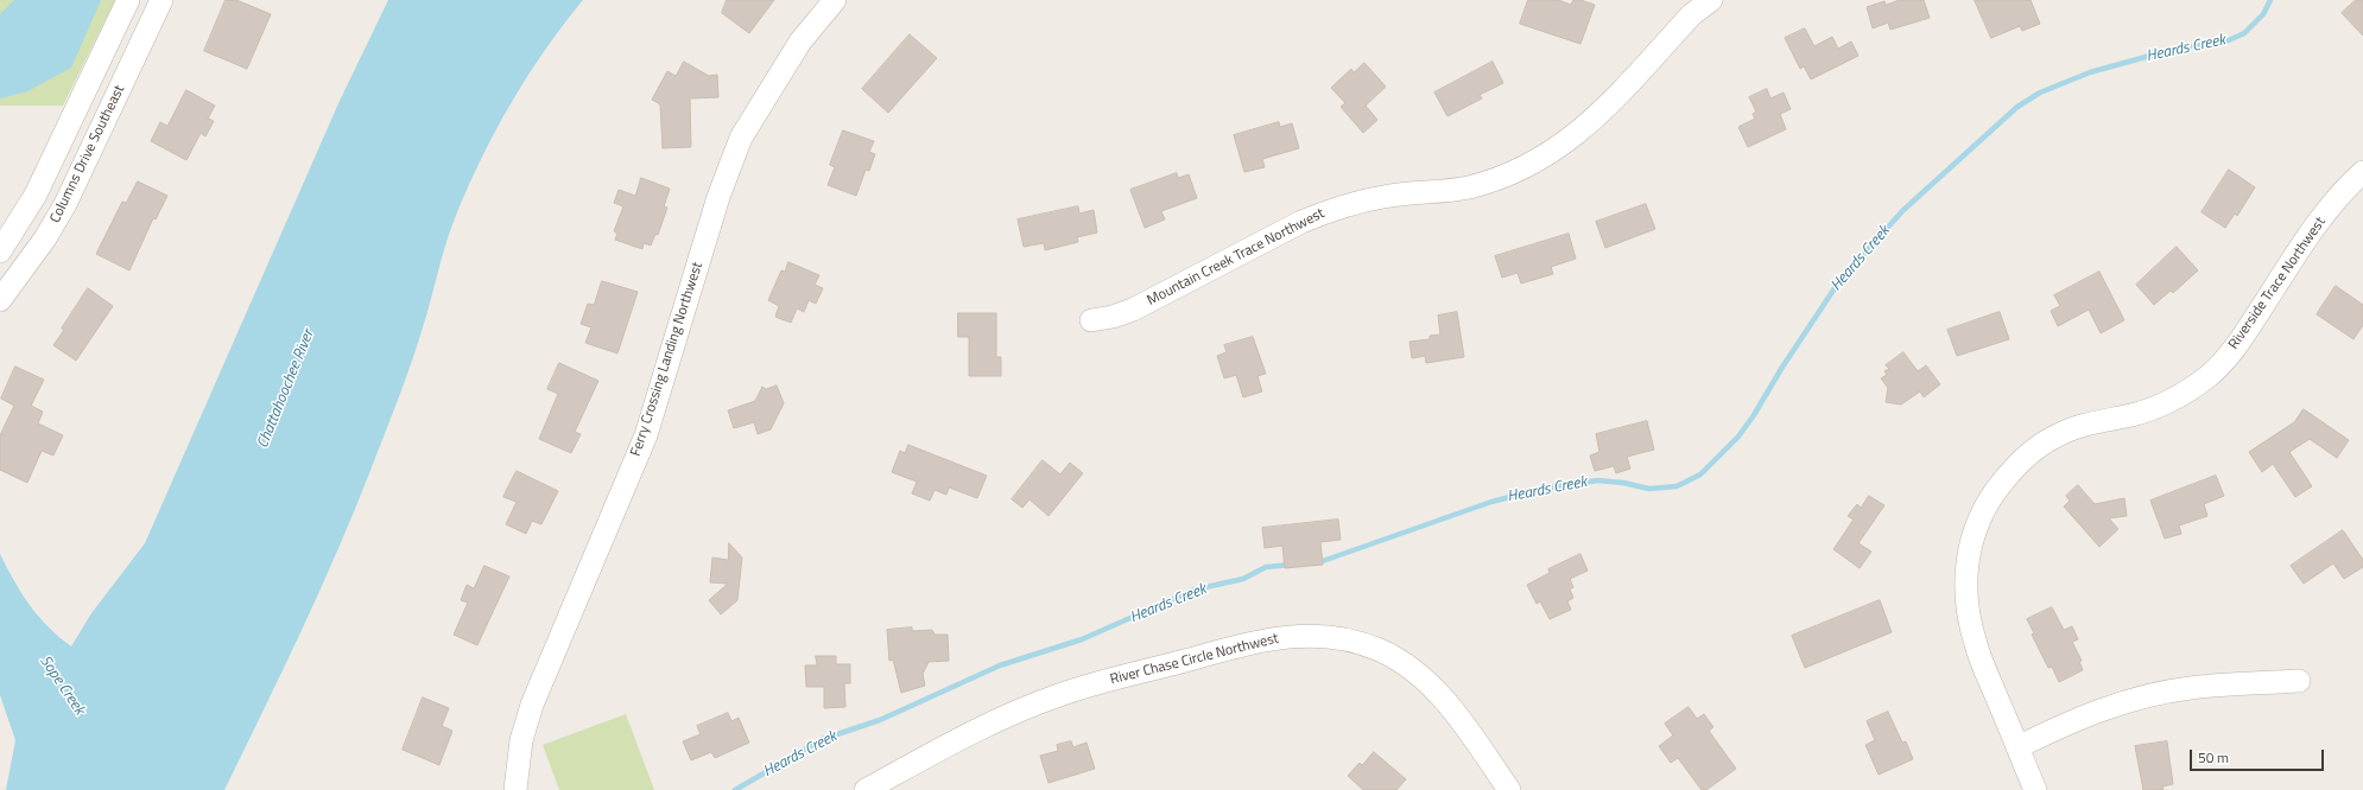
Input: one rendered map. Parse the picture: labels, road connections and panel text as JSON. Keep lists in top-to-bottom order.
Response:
{
  "streets": {
    "street": [
      "Columns Drive Southeast",
      "Mountain Creek Trace Northwest",
      "Riverside Trace Northwest",
      "Ferry Crossing Landing Northwest",
      "River Chase Circle Northwest"
    ]
  },
  "water": ["Heards Creek", "Chattahoochee River", "Sope Creek"],
  "scale_bar": "50 m"
}
